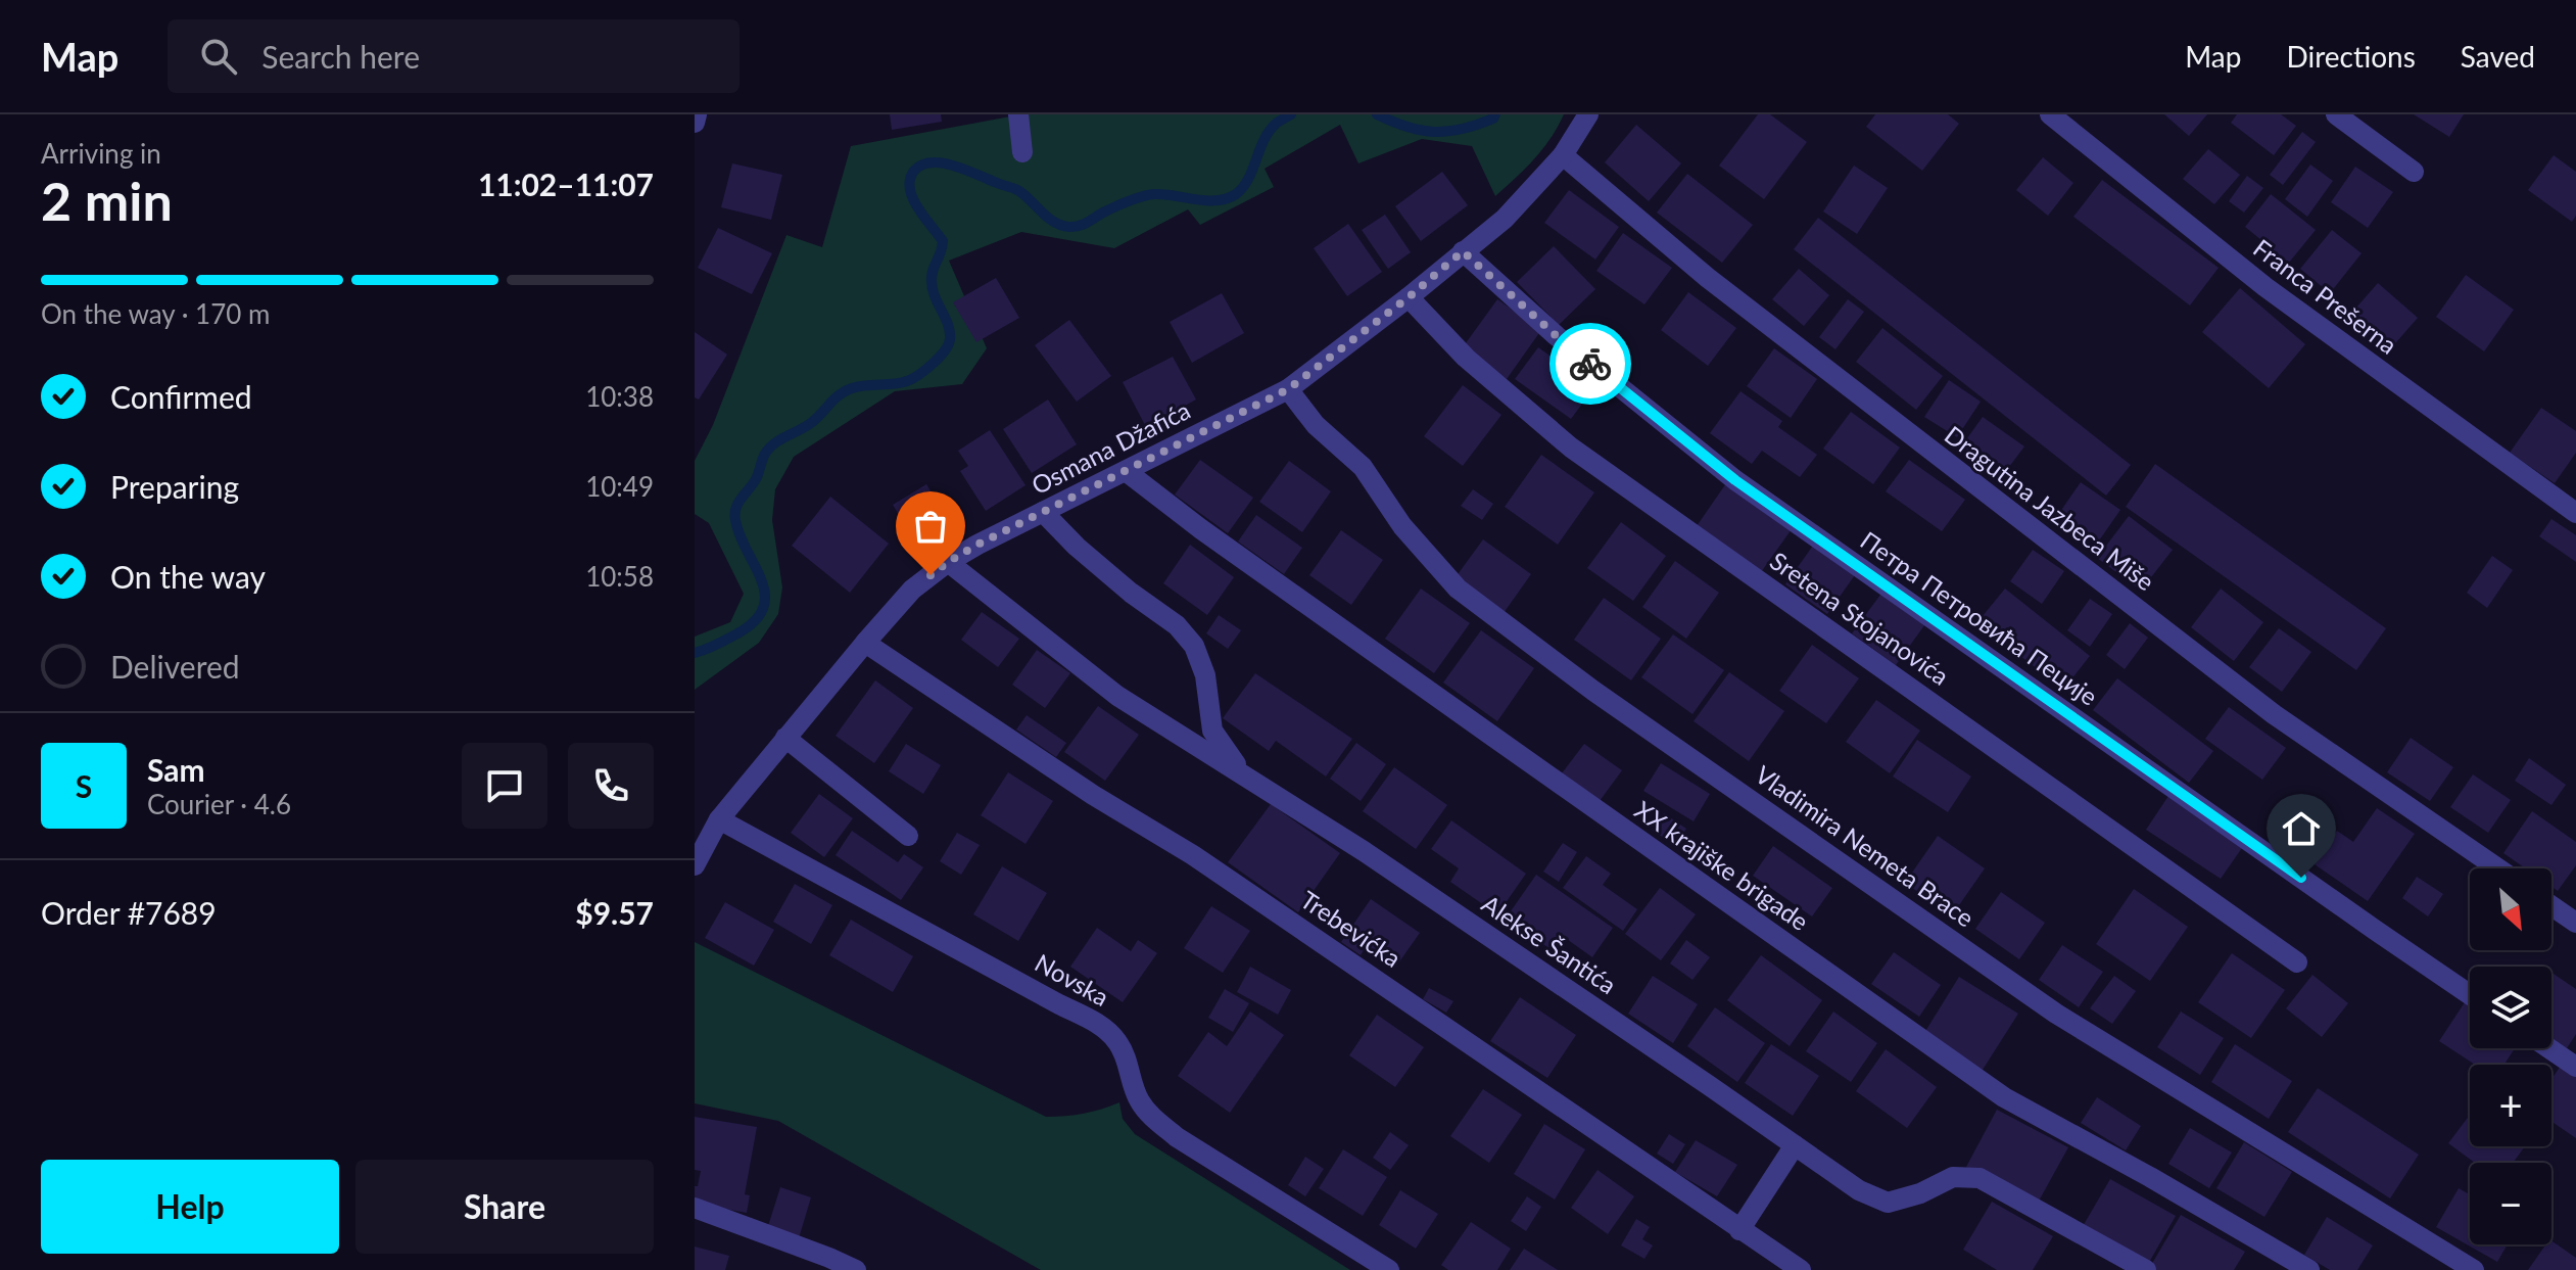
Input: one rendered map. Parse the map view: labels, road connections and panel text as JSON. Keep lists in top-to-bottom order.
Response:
{
  "streets": {
    "street": [
      "Franca Prešerna",
      "Osmana Džafića",
      "Dragutina Jazbeca Miše",
      "Sretena Stojanovića",
      "Петра Петровића Пеције",
      "Vladimira Nemeta Brace",
      "XX krajiške brigade",
      "Trebevićka",
      "Alekse Šantića",
      "Novska"
    ]
  },
  "crossings": [
    ["Osmana Džafića", "Dragutina Jazbeca Miše"],
    ["Osmana Džafića", "Sretena Stojanovića"],
    ["Osmana Džafića", "Петра Петровића Пеције"],
    ["Osmana Džafića", "Vladimira Nemeta Brace"],
    ["Osmana Džafića", "XX krajiške brigade"],
    ["Osmana Džafića", "Trebevićka"],
    ["Osmana Džafića", "Alekse Šantića"],
    ["Osmana Džafića", "Novska"]
  ],
  "north": "bottom right",
  "page": {
    "header": "Map",
    "search": "Search here",
    "nav": ["Map", "Directions", "Saved"],
    "heading": ["2 min", "Arriving in", "11:02–11:07"],
    "panel": [
      "Sam",
      "Courier · 4.6",
      "Order #7689",
      "$9.57"
    ],
    "bar": "On the way · 170 m",
    "list": [
      ["Confirmed", "10:38"],
      ["Preparing", "10:49"],
      ["On the way", "10:58"],
      "Delivered"
    ],
    "round": "S",
    "map_buttons": ["+", "−"],
    "buttons": ["Help", "Share"]
  }
}
